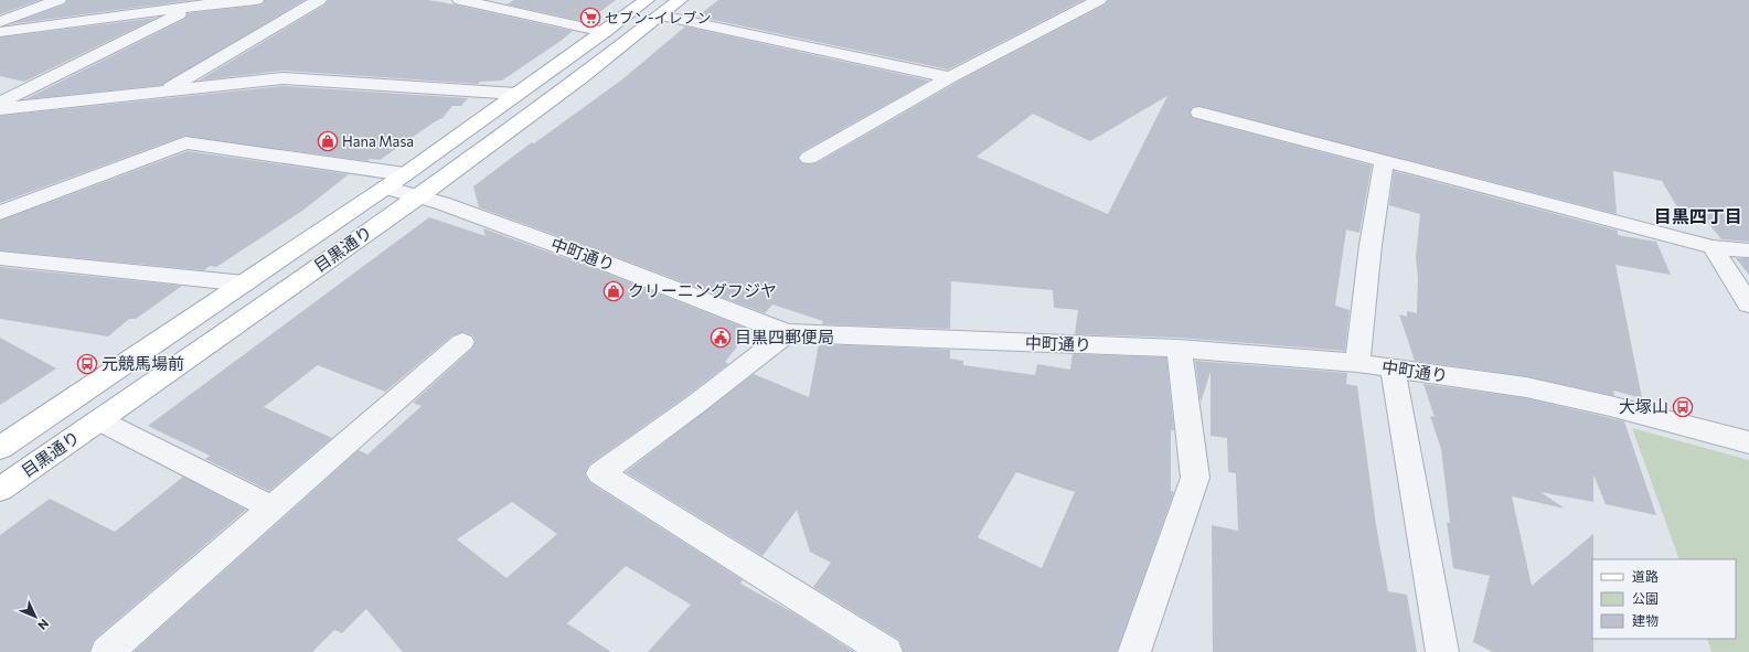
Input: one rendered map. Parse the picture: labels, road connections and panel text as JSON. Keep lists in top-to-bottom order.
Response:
{
  "streets": {
    "main road": ["目黒通り"],
    "street": ["中町通り"]
  },
  "crossings": [
    ["目黒通り", "中町通り"]
  ],
  "districts": ["目黒四丁目"],
  "places": {
    "supermarket": ["セブン-イレブン"],
    "shop": ["Hana Masa", "クリーニングフジヤ"],
    "public building": ["目黒四郵便局"],
    "bus stop": ["元競馬場前", "大塚山"]
  },
  "legend": ["道路", "公園", "建物"],
  "north": "bottom right"
}
